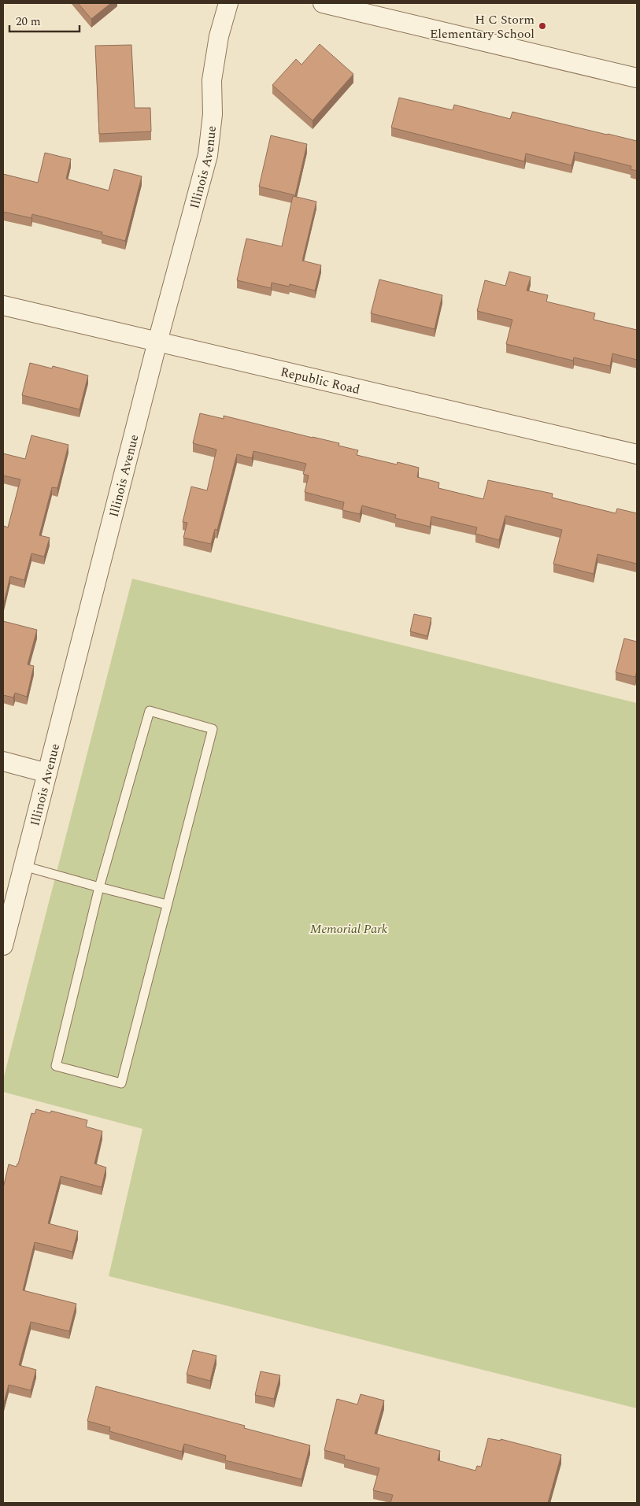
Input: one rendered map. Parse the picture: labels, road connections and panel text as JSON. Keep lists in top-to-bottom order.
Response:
{
  "streets": {
    "street": ["Illinois Avenue", "Republic Road"]
  },
  "crossings": [
    ["Illinois Avenue", "Republic Road"]
  ],
  "parks": ["Memorial Park"],
  "places": ["H C Storm Elementary School"],
  "scale_bar": "20 m"
}
